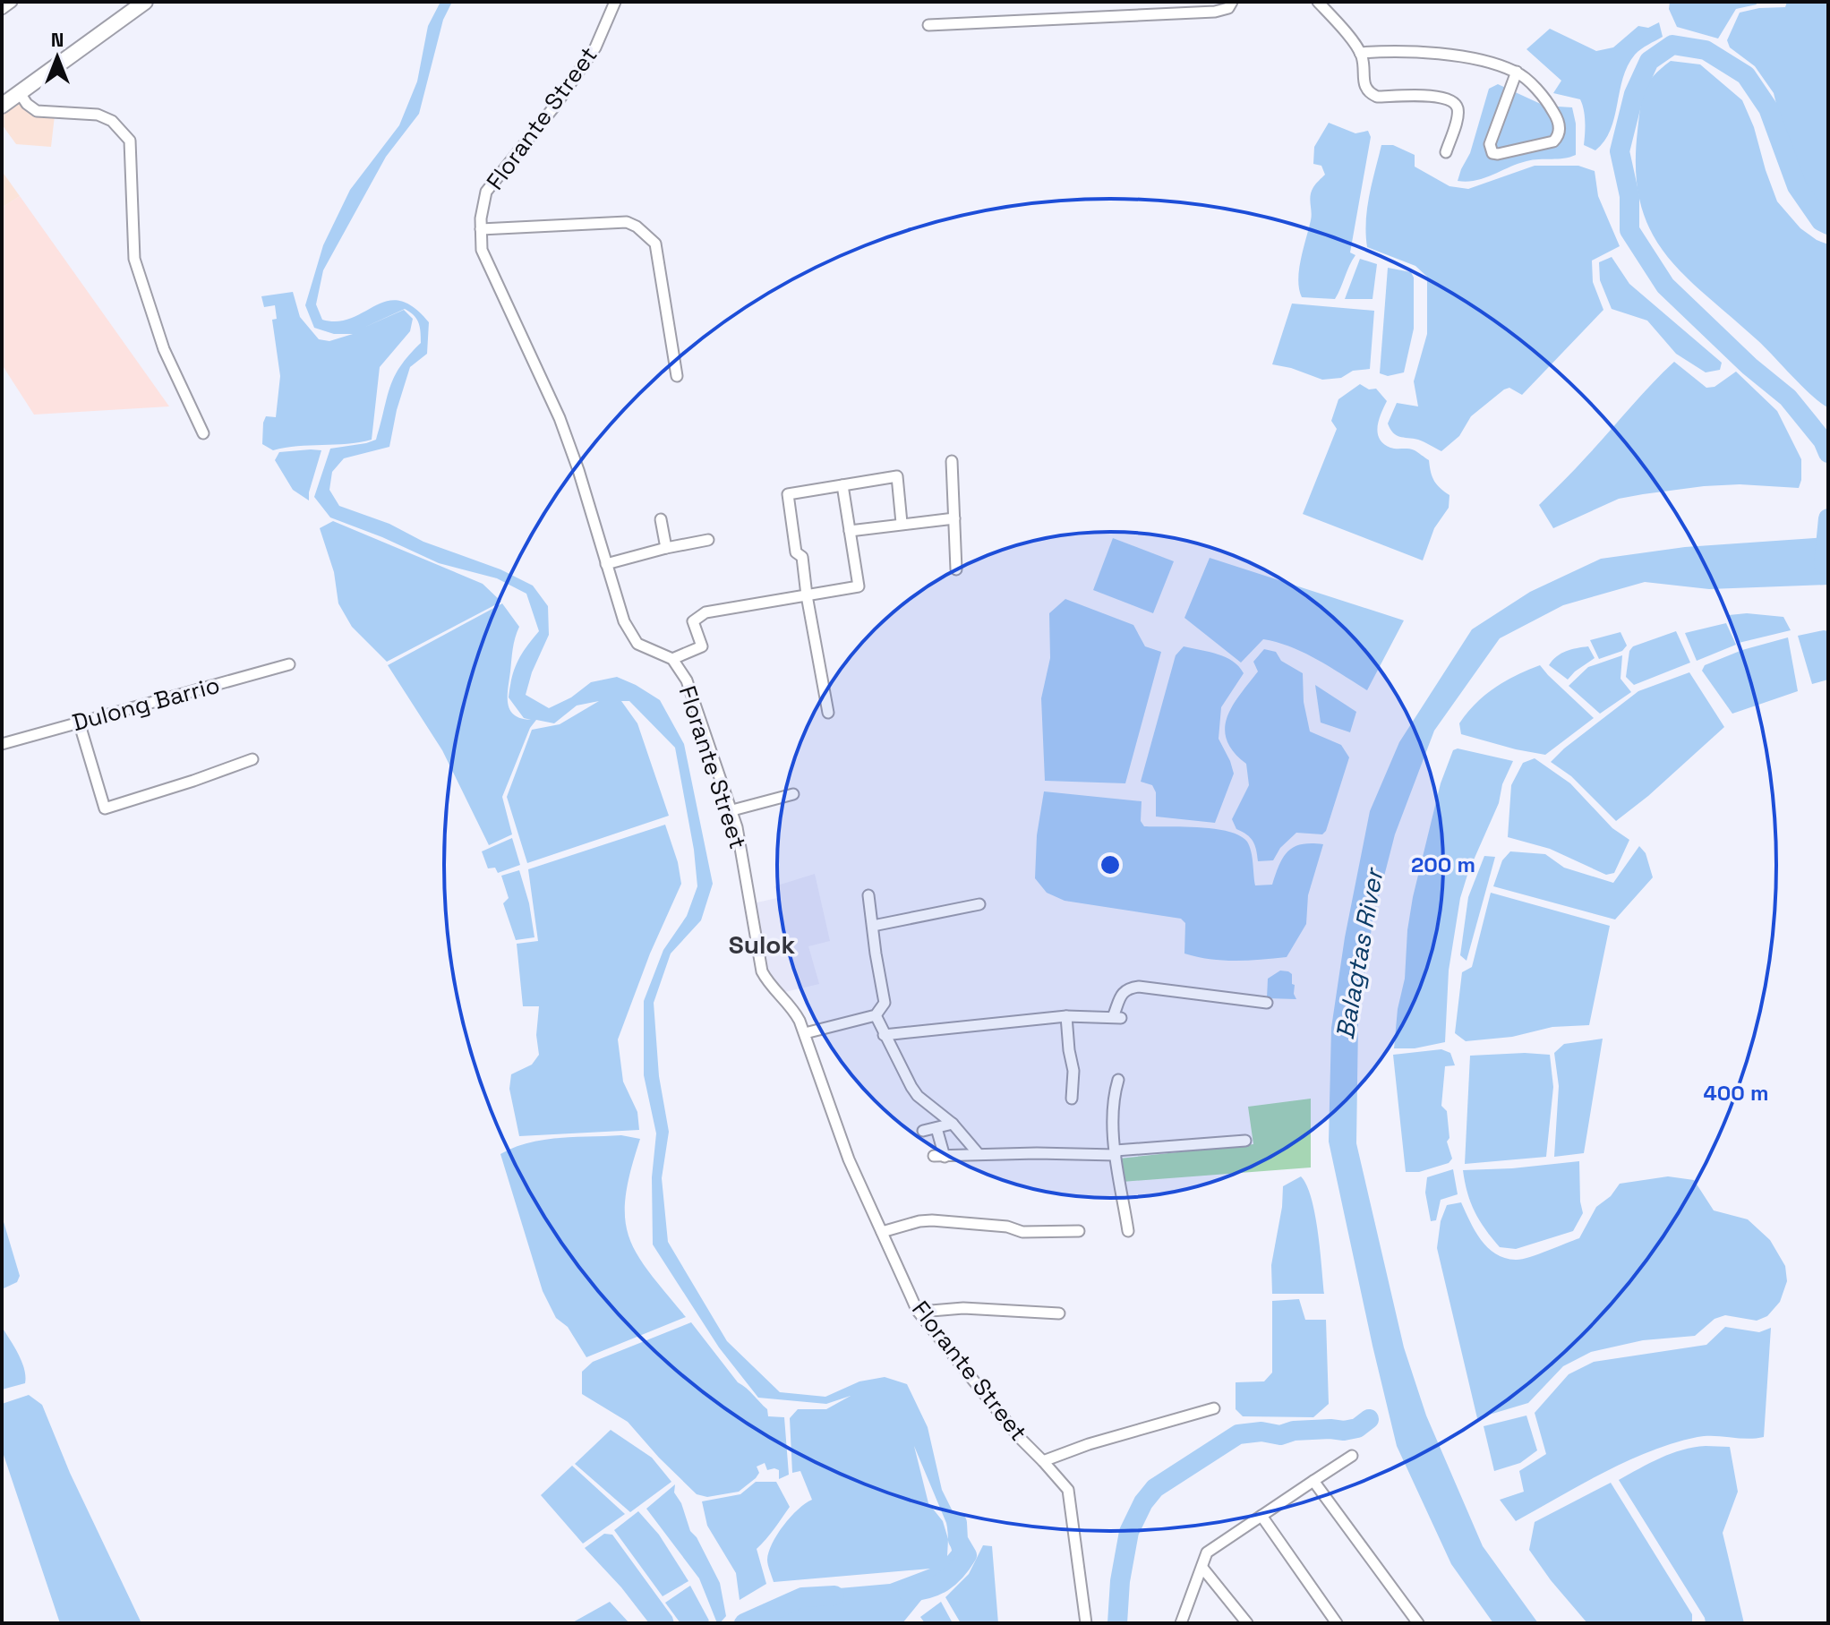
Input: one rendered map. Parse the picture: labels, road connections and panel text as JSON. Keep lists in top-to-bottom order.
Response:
{
  "streets": {
    "street": ["Florante Street", "Dulong Barrio"]
  },
  "districts": ["Sulok"],
  "water": ["Balagtas River"],
  "north": "top",
  "rings": ["200 m", "400 m"]
}
